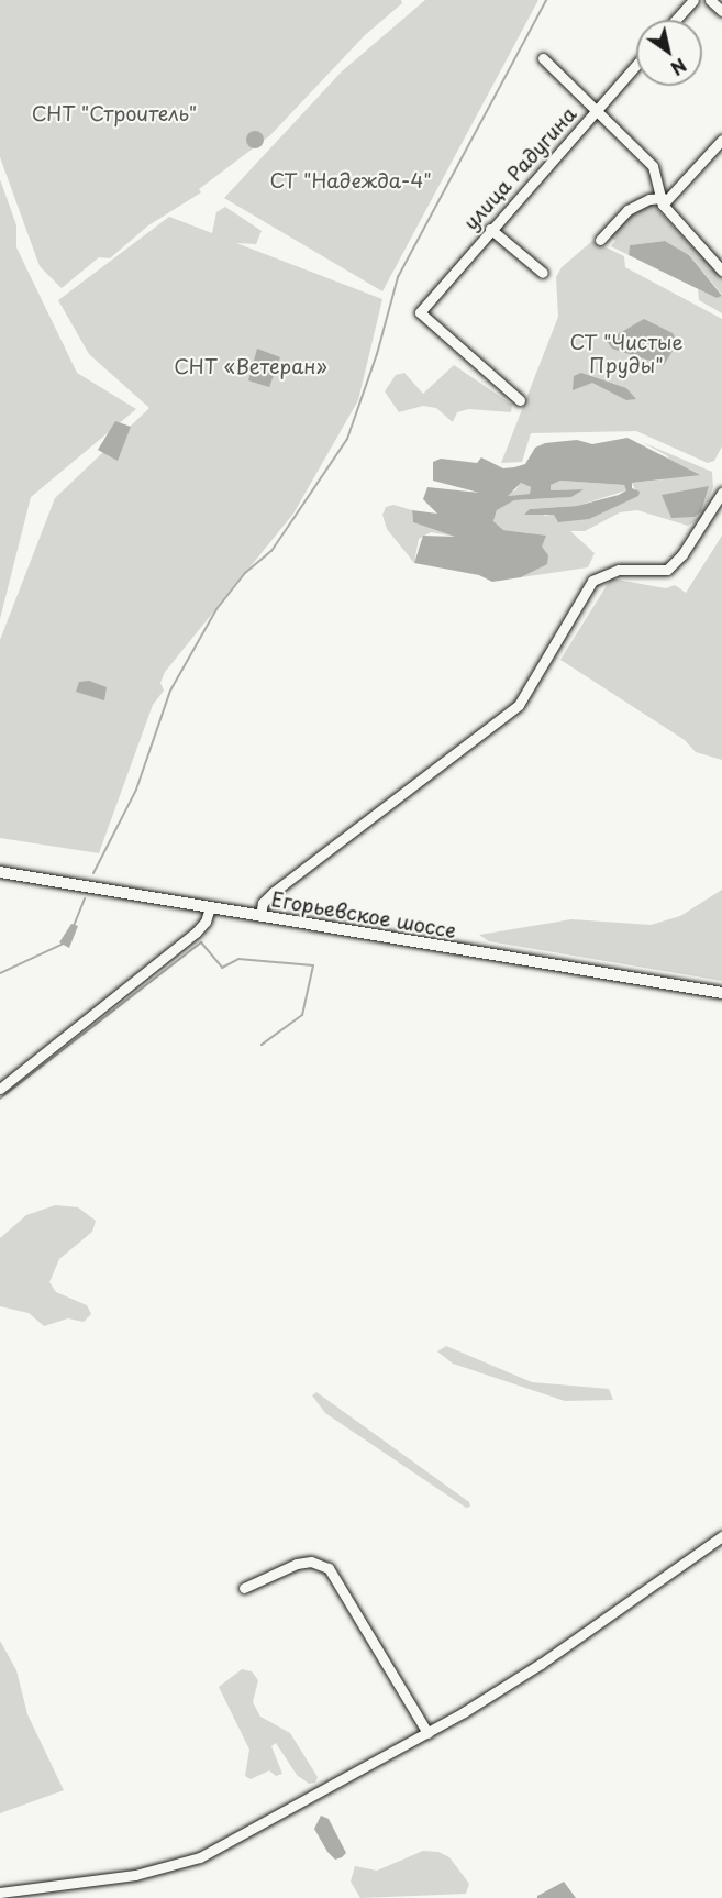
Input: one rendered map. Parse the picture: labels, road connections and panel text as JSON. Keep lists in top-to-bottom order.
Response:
{
  "streets": {
    "main road": ["Егорьевское шоссе"],
    "street": ["улица Радугина"]
  },
  "parks": [
    "СНТ \"Строитель\"",
    "СТ \"Надежда-4\"",
    "СТ \"Чистые Пруды\"",
    "СНТ «Ветеран»"
  ],
  "north": "bottom right"
}
